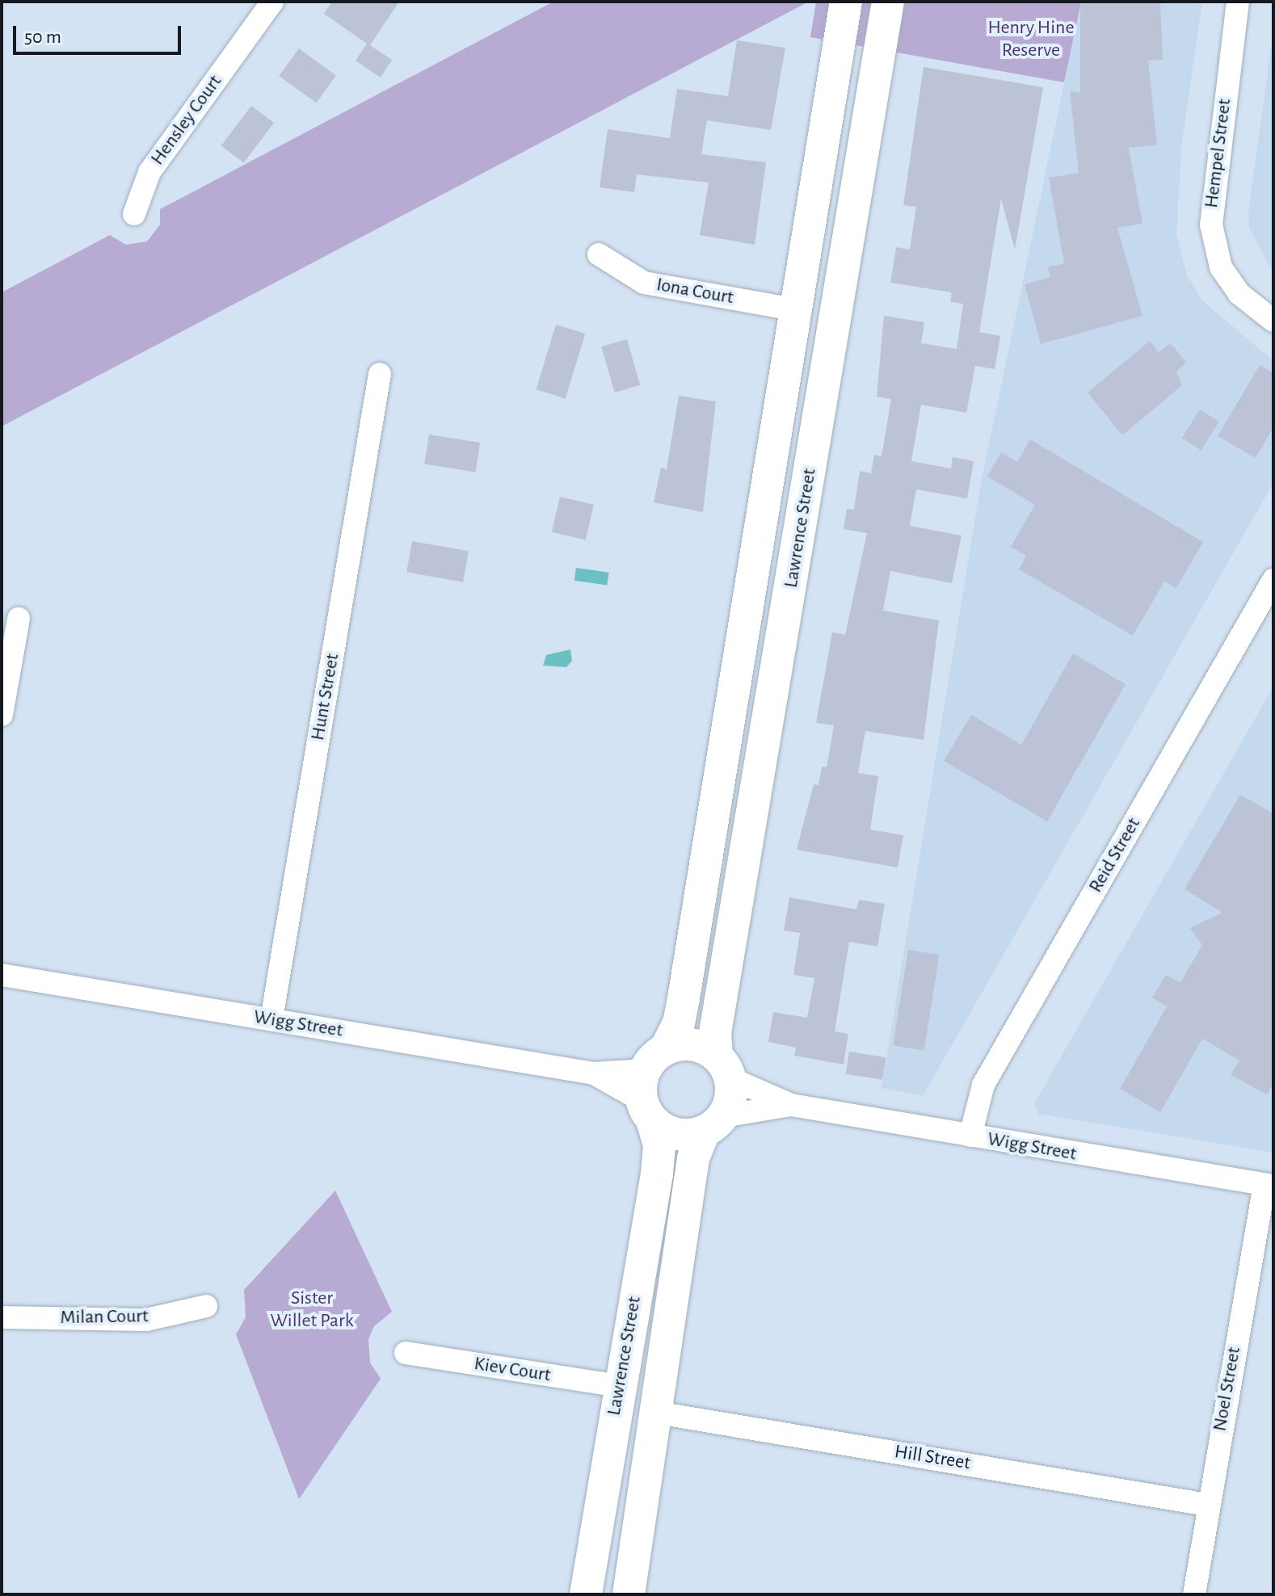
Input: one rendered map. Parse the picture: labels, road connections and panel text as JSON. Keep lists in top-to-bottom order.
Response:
{
  "streets": {
    "street": [
      "Hensley Court",
      "Hempel Street",
      "Iona Court",
      "Lawrence Street",
      "Hunt Street",
      "Reid Street",
      "Wigg Street",
      "Milan Court",
      "Kiev Court",
      "Noel Street",
      "Hill Street"
    ]
  },
  "crossings": [
    ["Iona Court", "Lawrence Street"],
    ["Lawrence Street", "Wigg Street"],
    ["Lawrence Street", "Kiev Court"],
    ["Lawrence Street", "Hill Street"],
    ["Hunt Street", "Wigg Street"],
    ["Reid Street", "Wigg Street"],
    ["Wigg Street", "Noel Street"],
    ["Noel Street", "Hill Street"]
  ],
  "parks": ["Henry Hine Reserve", "Sister Willet Park"],
  "scale_bar": "50 m"
}
